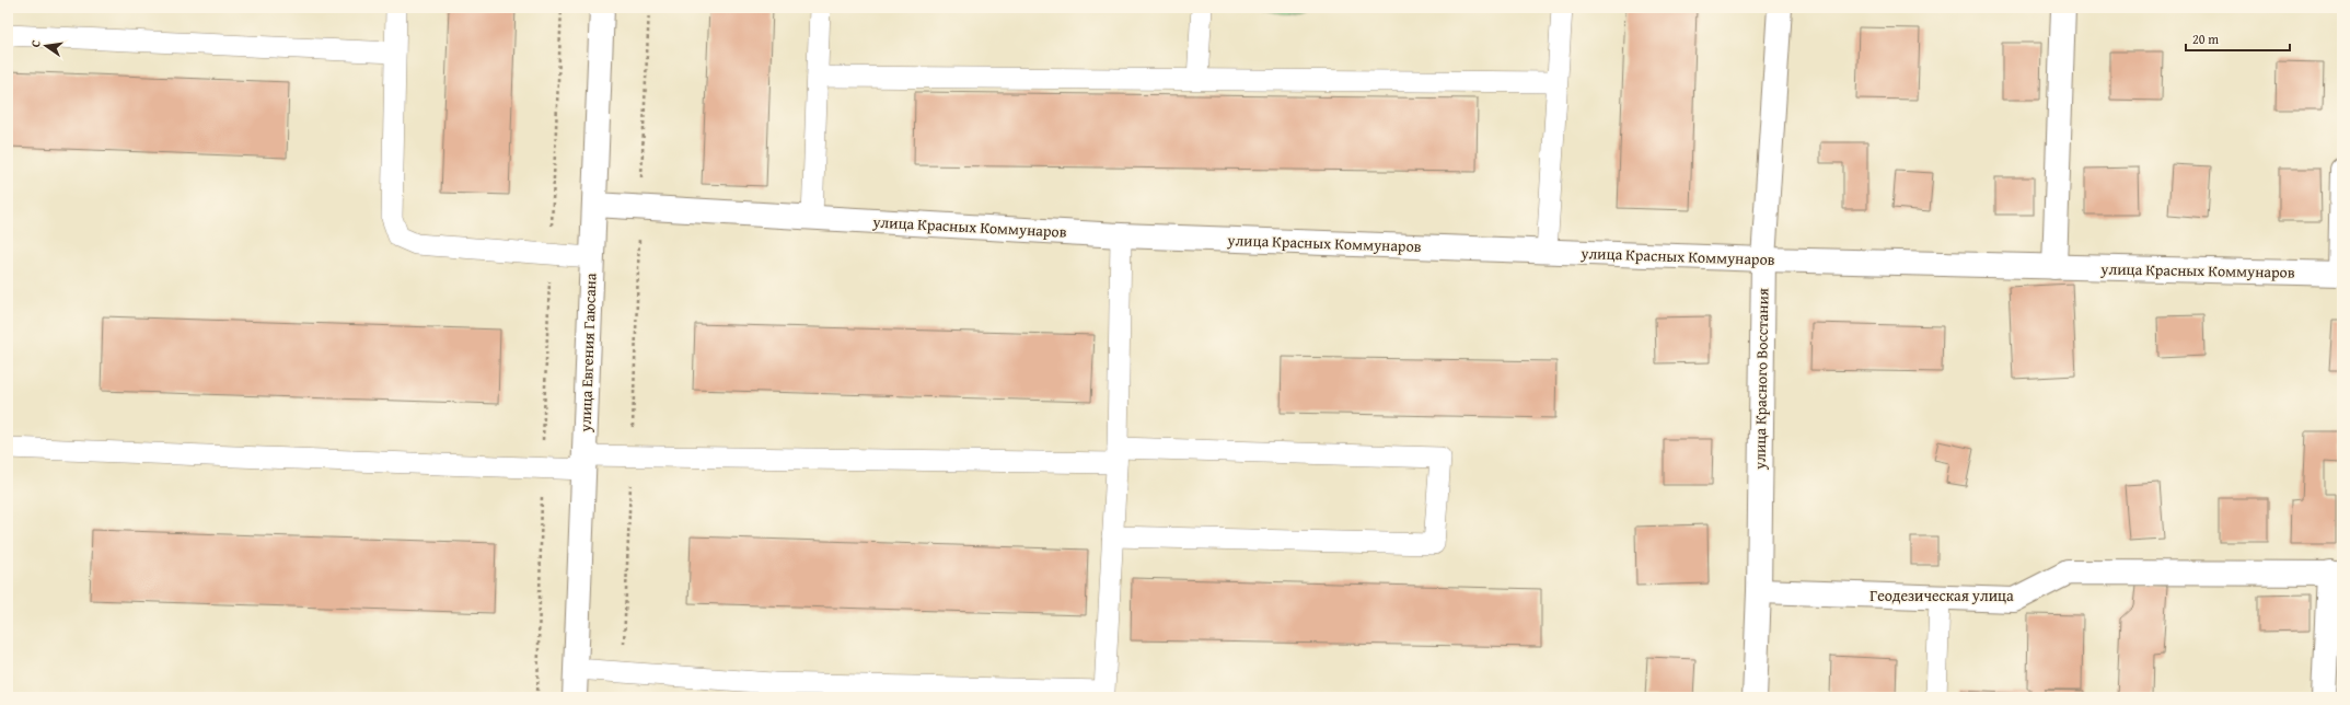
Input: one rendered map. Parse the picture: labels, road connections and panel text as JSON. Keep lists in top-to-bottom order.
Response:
{
  "streets": {
    "street": [
      "улица Красных Коммунаров",
      "улица Евгения Гаюсана",
      "улица Красного Восстания",
      "Геодезическая улица"
    ]
  },
  "crossings": [
    ["улица Красных Коммунаров", "улица Евгения Гаюсана"],
    ["улица Красных Коммунаров", "улица Красного Восстания"],
    ["улица Красного Восстания", "Геодезическая улица"]
  ],
  "scale_bar": "20 m",
  "north": "left"
}
